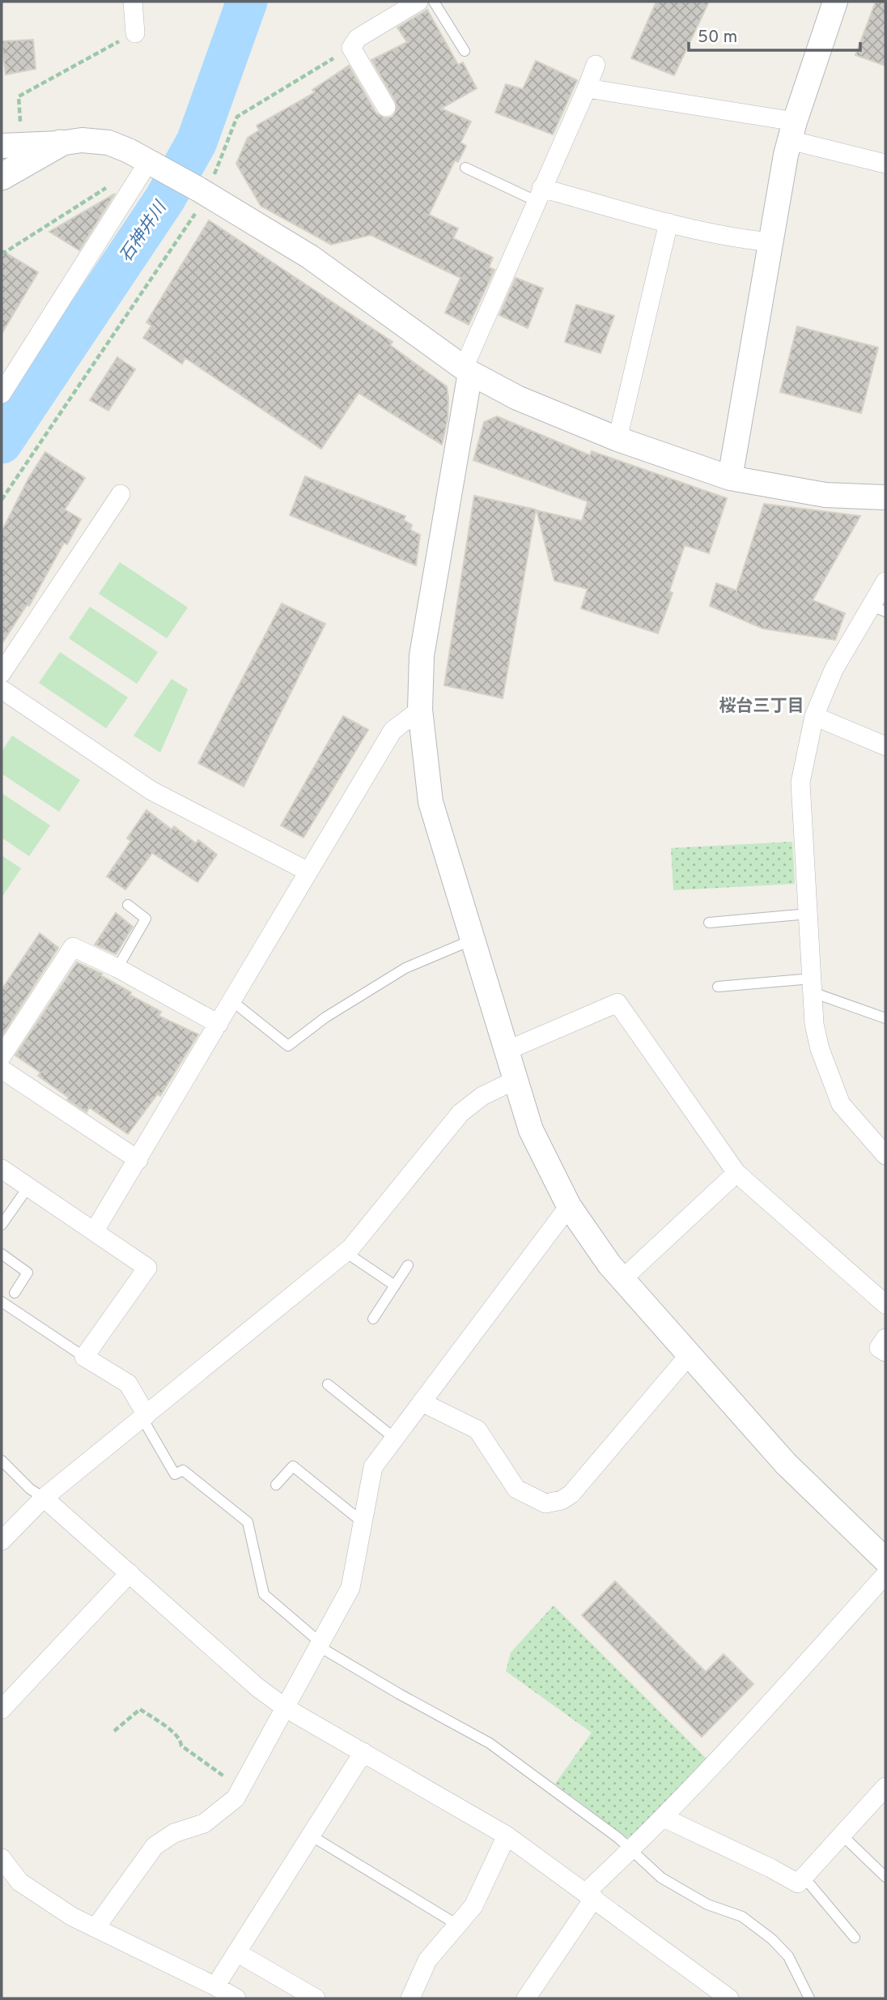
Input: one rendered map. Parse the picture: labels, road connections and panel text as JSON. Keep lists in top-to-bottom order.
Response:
{
  "districts": ["桜台三丁目"],
  "water": ["石神井川"],
  "scale_bar": "50 m"
}
